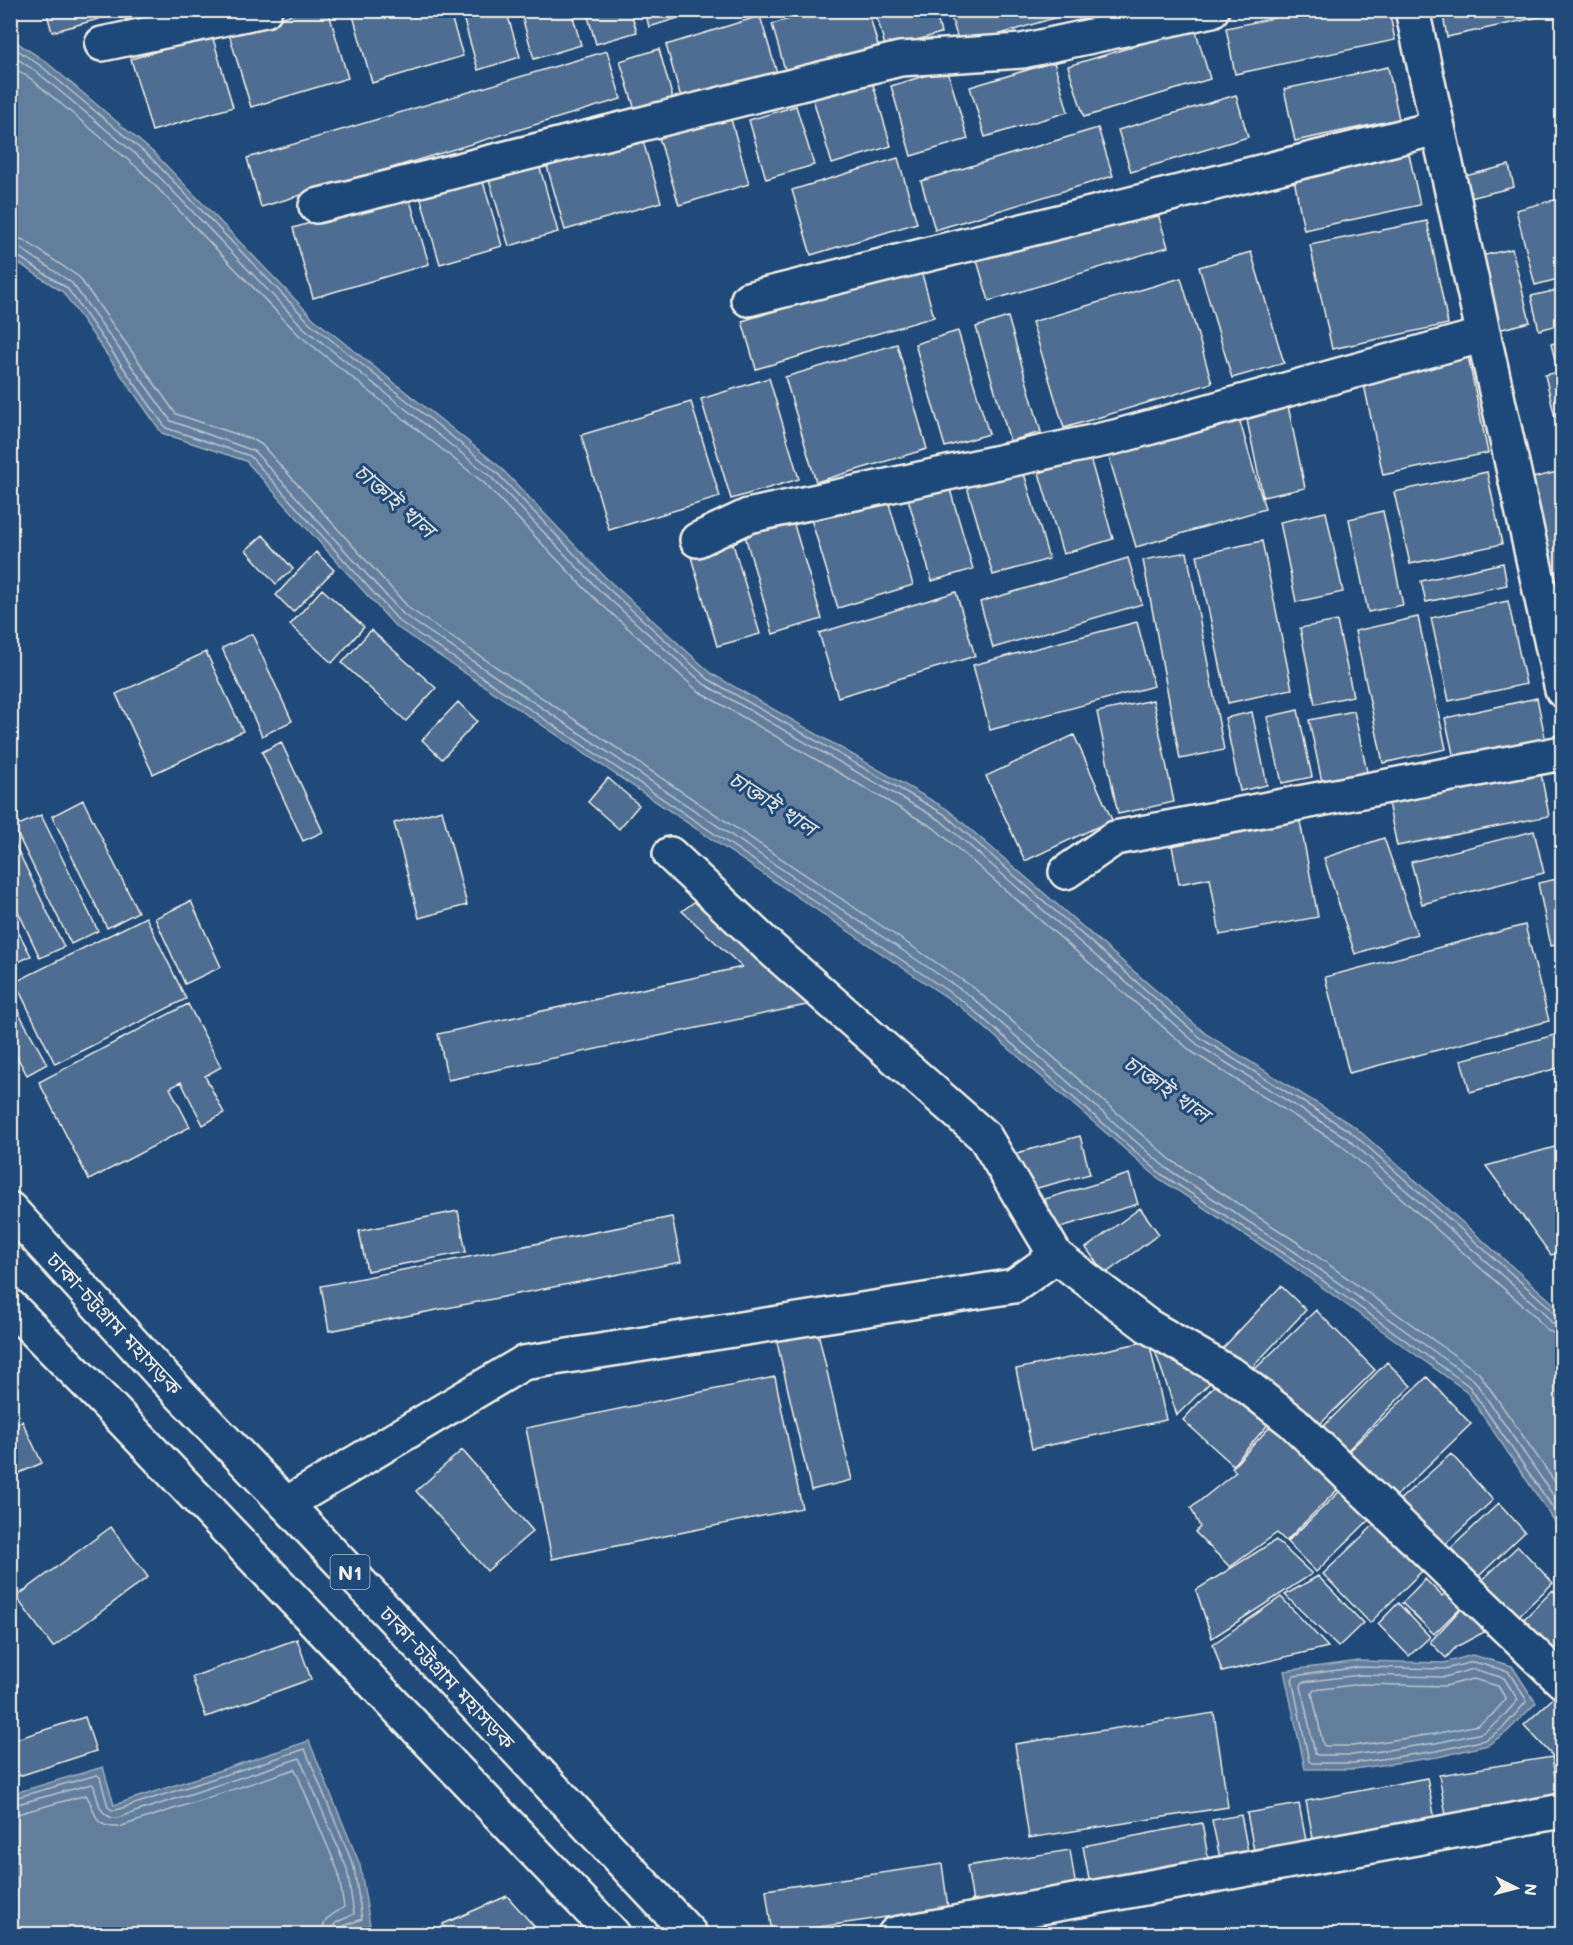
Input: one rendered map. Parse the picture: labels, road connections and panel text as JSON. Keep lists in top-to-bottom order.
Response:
{
  "streets": {
    "main road": ["ঢাকা-চট্টগ্রাম মহাসড়ক", "N1"]
  },
  "water": ["চাক্তাই খাল"],
  "north": "right"
}
